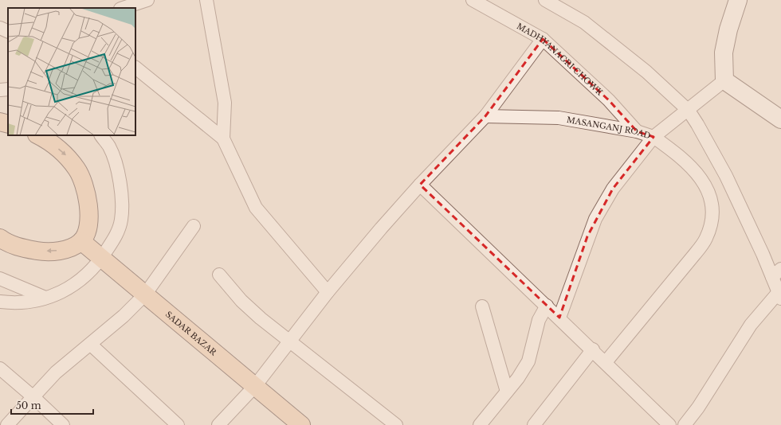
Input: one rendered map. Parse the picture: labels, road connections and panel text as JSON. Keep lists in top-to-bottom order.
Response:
{
  "streets": {
    "main road": ["SADAR BAZAR"],
    "street": ["MADHYANAGRI CHOWK", "MASANGANJ ROAD"]
  },
  "crossings": [
    ["MADHYANAGRI CHOWK", "MASANGANJ ROAD"]
  ],
  "scale_bar": "50 m"
}
